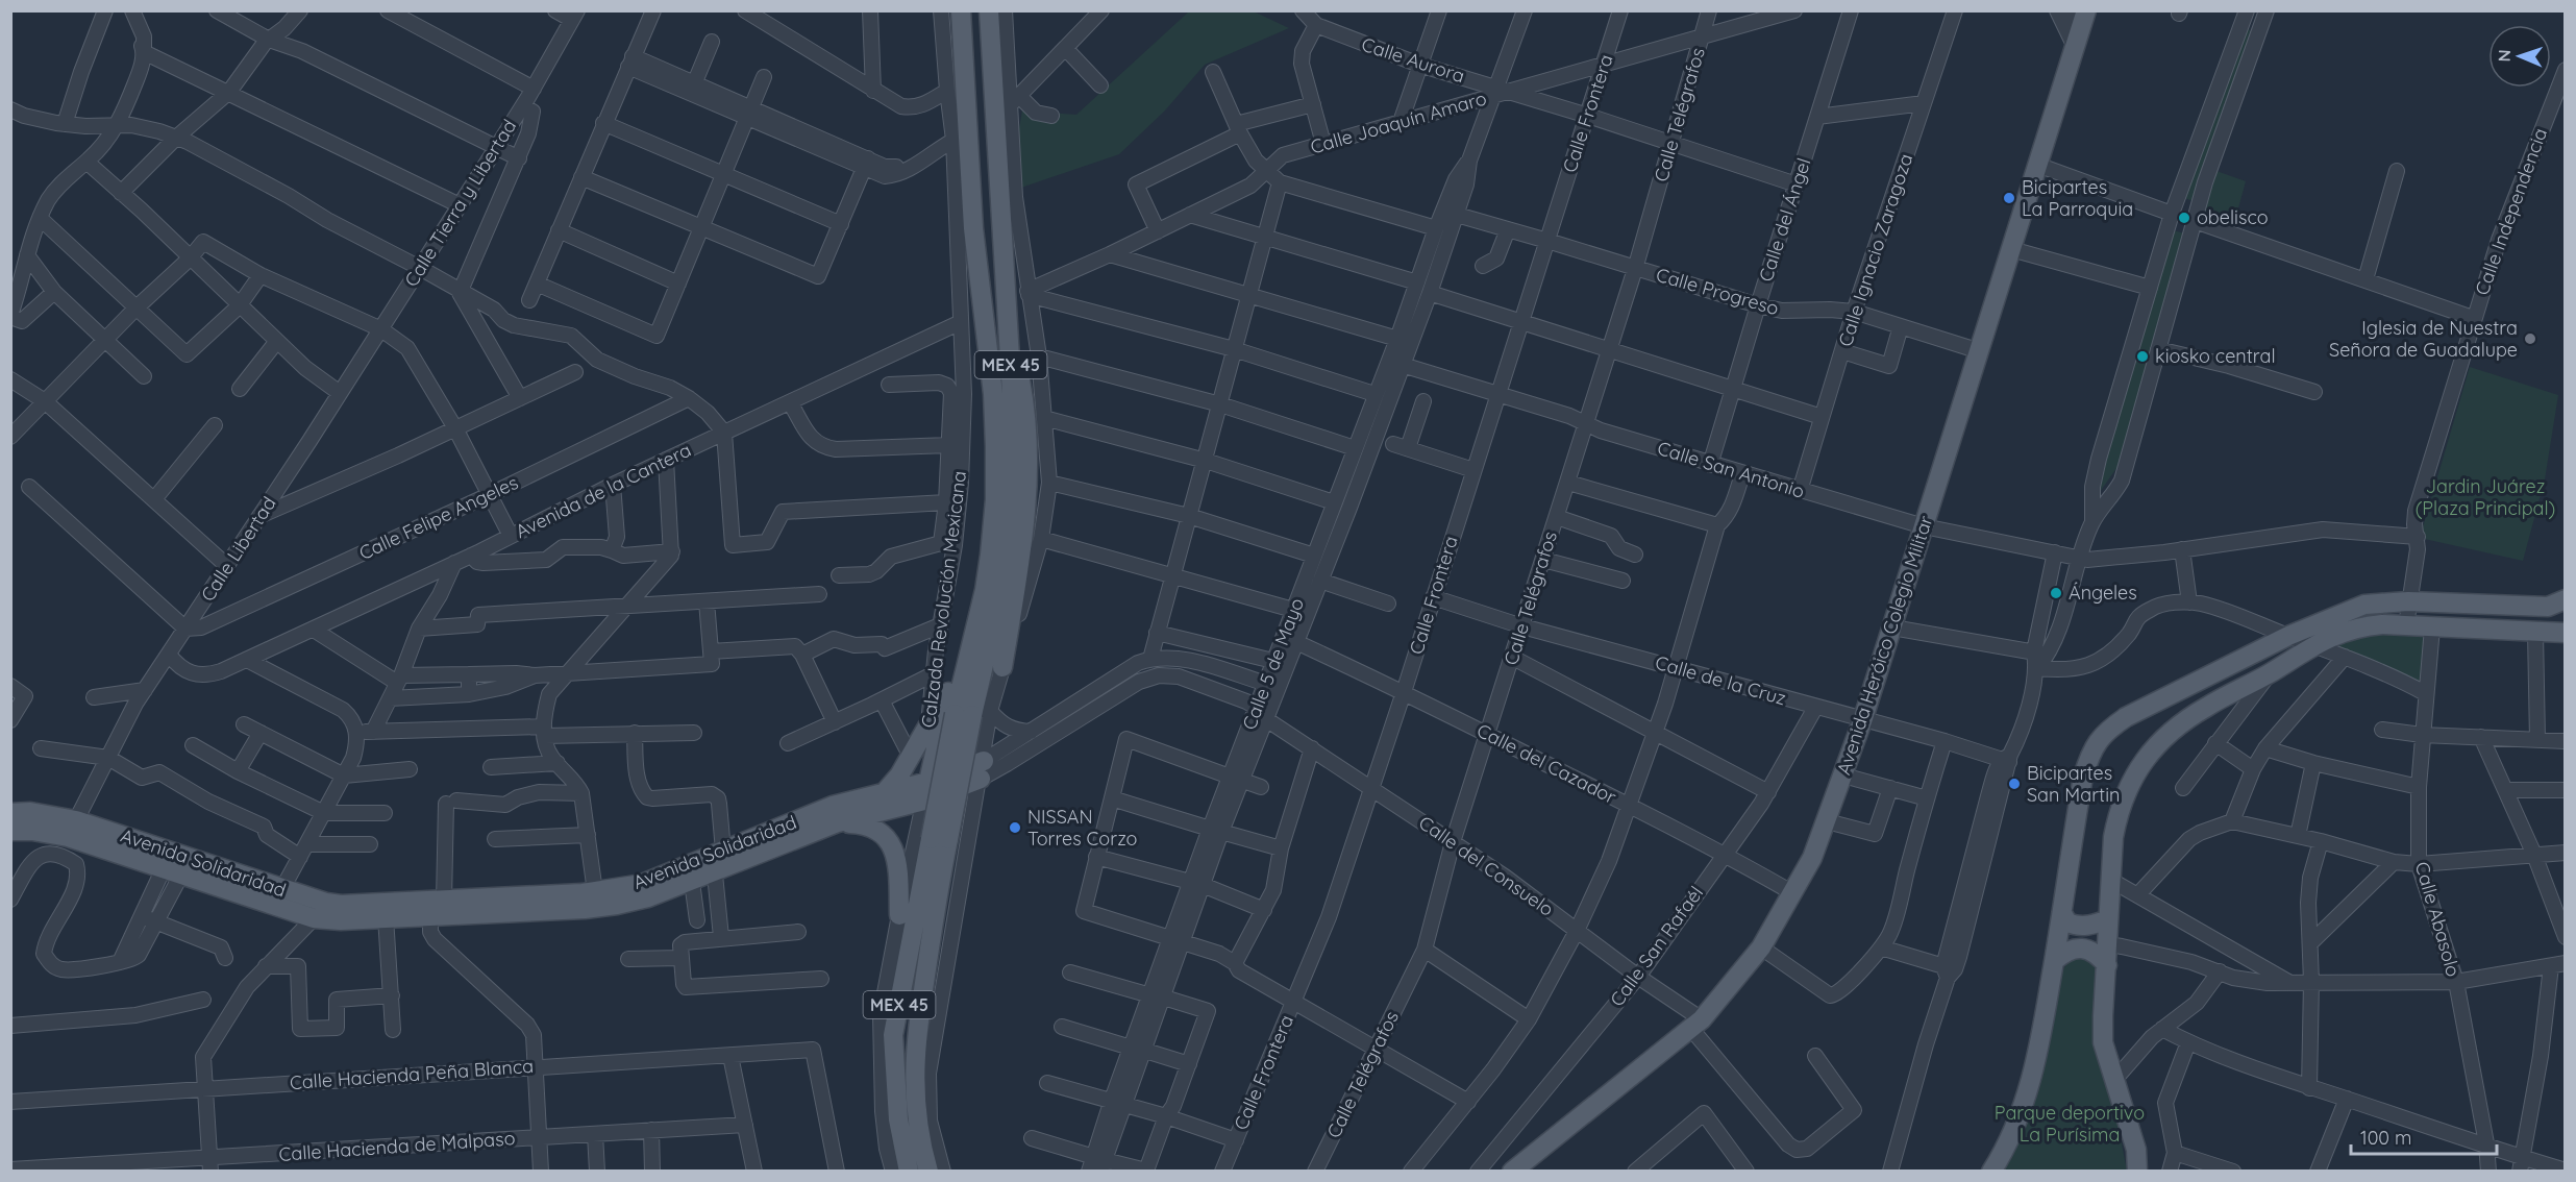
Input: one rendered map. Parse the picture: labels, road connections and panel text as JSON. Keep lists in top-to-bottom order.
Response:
{
  "streets": {
    "main road": [
      "MEX 45",
      "Calzada Revolución Mexicana",
      "Avenida Heróico Colegio Militar",
      "Avenida Solidaridad"
    ],
    "street": [
      "Calle Aurora",
      "Calle Frontera",
      "Calle Telégrafos",
      "Calle Joaquín Amaro",
      "Calle Tierra y Libertad",
      "Calle Independencia",
      "Calle del Ángel",
      "Calle Ignacio Zaragoza",
      "Calle Progreso",
      "Calle San Antonio",
      "Avenida de la Cantera",
      "Calle Felipe Angeles",
      "Calle Libertad",
      "Calle 5 de Mayo",
      "Calle de la Cruz",
      "Calle del Cazador",
      "Calle del Consuelo",
      "Calle Abasolo",
      "Calle San Rafaél",
      "Calle Hacienda Peña Blanca",
      "Calle Hacienda de Malpaso"
    ]
  },
  "crossings": [
    ["Calle Aurora", "Calle Frontera"],
    ["Calle Aurora", "Calle Telégrafos"],
    ["Calle Aurora", "Calle Joaquín Amaro"],
    ["Calle Aurora", "Calle del Ángel"],
    ["Calle Aurora", "Calle 5 de Mayo"],
    ["Calle Frontera", "Calle Joaquín Amaro"],
    ["Calle Frontera", "Calle Progreso"],
    ["Calle Frontera", "Calle San Antonio"],
    ["Calle Frontera", "Calle de la Cruz"],
    ["Calle Frontera", "Calle del Cazador"],
    ["Calle Frontera", "Calle del Consuelo"],
    ["Calle Telégrafos", "Calle Joaquín Amaro"],
    ["Calle Telégrafos", "Calle Progreso"],
    ["Calle Telégrafos", "Calle San Antonio"],
    ["Calle Telégrafos", "Calle de la Cruz"],
    ["Calle Telégrafos", "Calle del Cazador"],
    ["Calle Telégrafos", "Calle del Consuelo"],
    ["Calle Joaquín Amaro", "Calzada Revolución Mexicana"],
    ["Calle Joaquín Amaro", "Calle 5 de Mayo"],
    ["Calle Tierra y Libertad", "Calle Libertad"],
    ["Calle Independencia", "Calle San Antonio"],
    ["Calle del Ángel", "Calle Progreso"],
    ["Calle del Ángel", "Calle San Antonio"],
    ["Calle Ignacio Zaragoza", "Calle Progreso"],
    ["Calle Ignacio Zaragoza", "Calle San Antonio"],
    ["Calle Progreso", "Avenida Heróico Colegio Militar"],
    ["Calle Progreso", "Calle 5 de Mayo"],
    ["MEX 45", "Calzada Revolución Mexicana"],
    ["Calle San Antonio", "Avenida Heróico Colegio Militar"],
    ["Calle San Antonio", "Calle 5 de Mayo"],
    ["Avenida de la Cantera", "Calle Libertad"],
    ["Avenida de la Cantera", "Calzada Revolución Mexicana"],
    ["Calle Felipe Angeles", "Calle Libertad"],
    ["Calle Libertad", "Avenida Solidaridad"],
    ["Calzada Revolución Mexicana", "Avenida Solidaridad"],
    ["Avenida Heróico Colegio Militar", "Calle de la Cruz"],
    ["Avenida Heróico Colegio Militar", "Calle del Cazador"],
    ["Avenida Heróico Colegio Militar", "Calle del Consuelo"],
    ["Calle 5 de Mayo", "Calle del Cazador"],
    ["Calle 5 de Mayo", "Avenida Solidaridad"],
    ["Calle 5 de Mayo", "Calle del Consuelo"],
    ["Calle de la Cruz", "Calle San Rafaél"],
    ["Calle del Cazador", "Calle San Rafaél"],
    ["Avenida Solidaridad", "Calle del Consuelo"],
    ["Calle del Consuelo", "Calle San Rafaél"]
  ],
  "parks": ["Jardin Juárez (Plaza Principal)", "Parque deportivo La Purísima"],
  "places": [
    "Bicipartes La Parroquia",
    "obelisco",
    "Iglesia de Nuestra Señora de Guadalupe",
    "kiosko central",
    "Ángeles",
    "Bicipartes San Martin",
    "NISSAN Torres Corzo"
  ],
  "scale_bar": "100 m",
  "north": "left"
}
